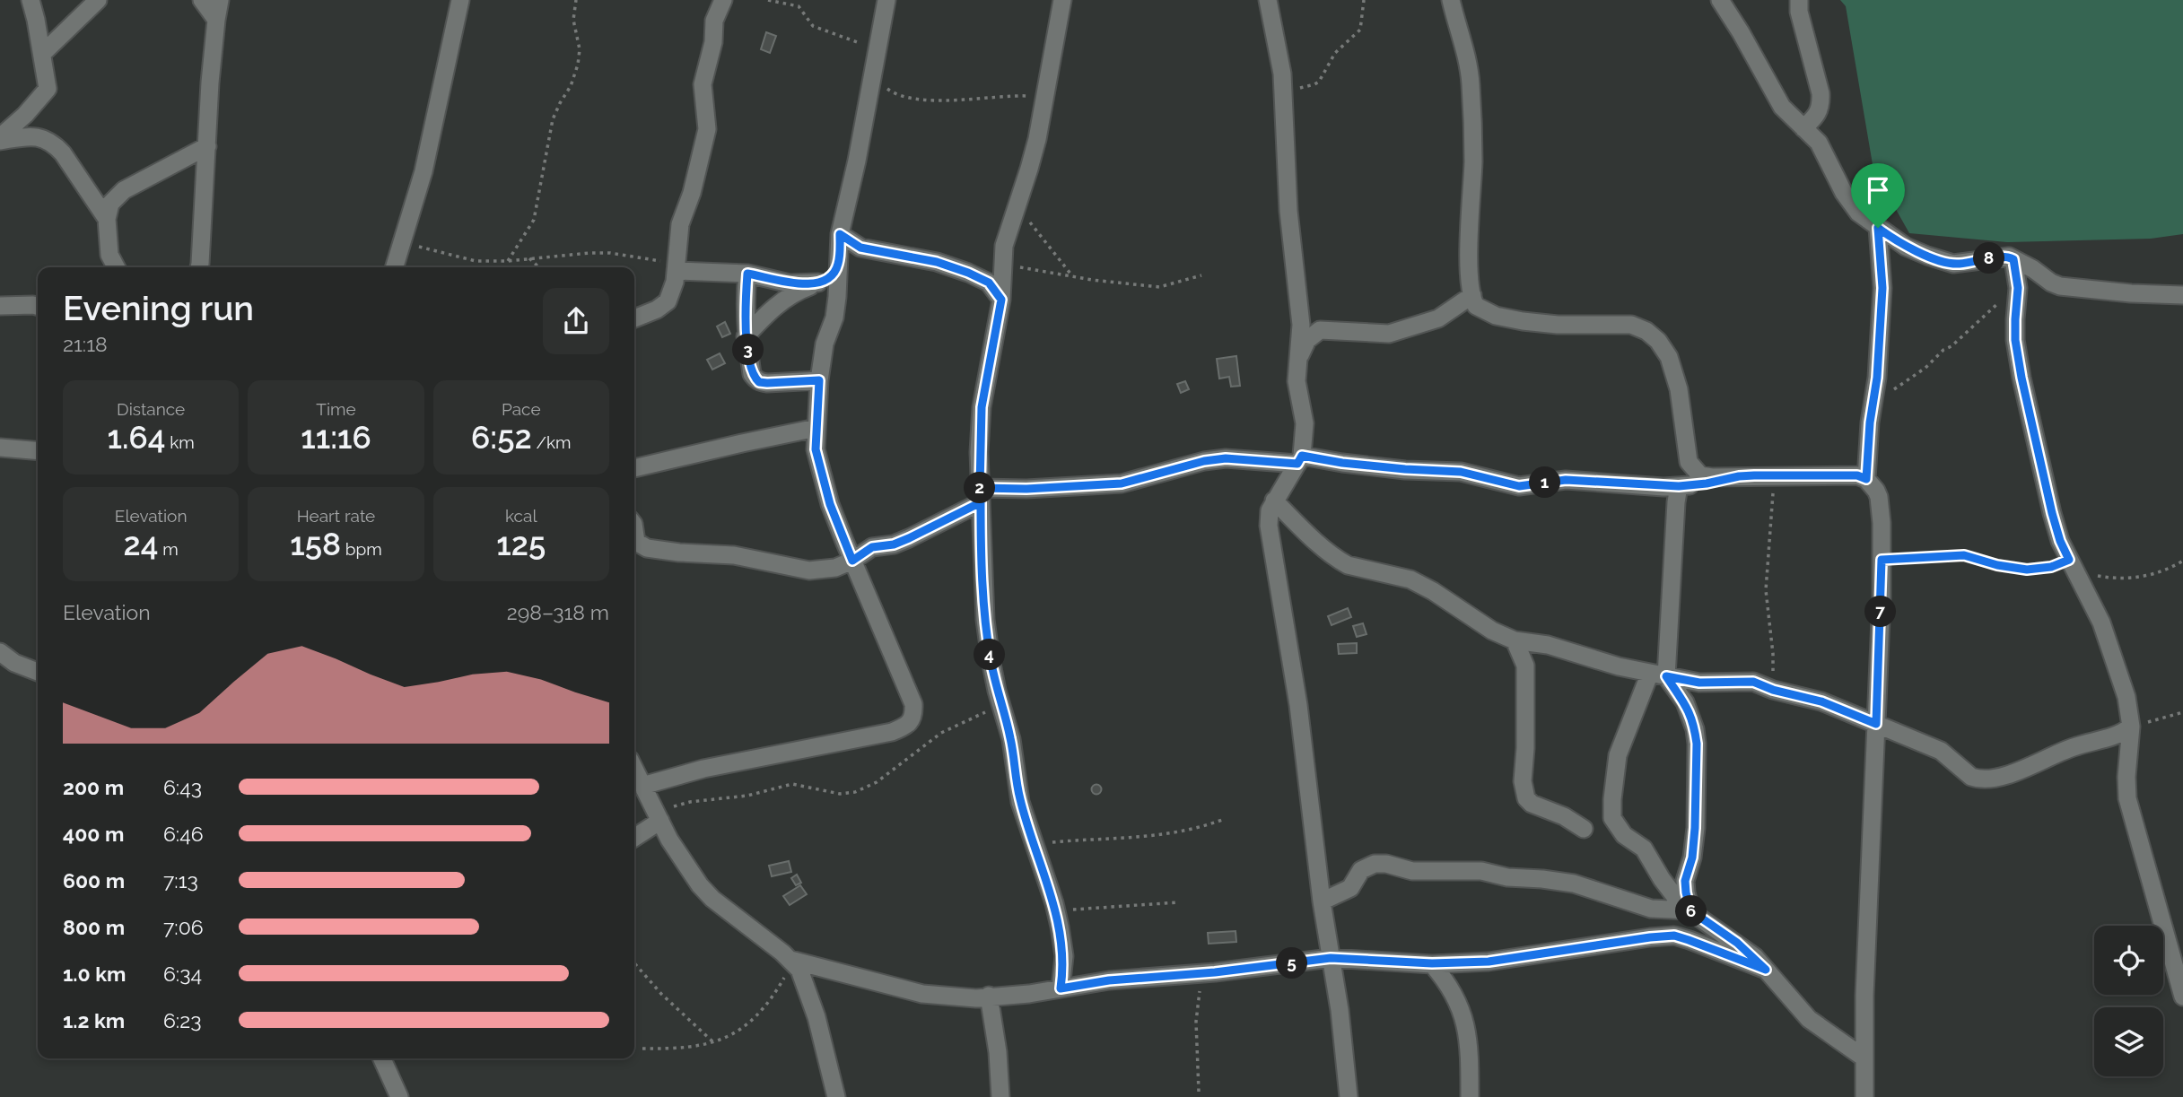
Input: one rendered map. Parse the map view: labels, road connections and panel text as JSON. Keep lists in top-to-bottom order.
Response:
{
  "page": {
    "pins": [
      "8",
      "3",
      "1",
      "2",
      "7",
      "4",
      "6",
      "5"
    ],
    "heading": ["Evening run", "21:18"],
    "stats": [
      ["Distance", "1.64 km"],
      ["Time", "11:16"],
      ["Pace", "6:52 /km"],
      ["Elevation", "24 m"],
      ["Heart rate", "158 bpm"],
      ["kcal", "125"]
    ],
    "chart": ["Elevation", "298–318 m"],
    "list": [
      {
        "name": "200 m",
        "note": "6:43"
      },
      {
        "name": "400 m",
        "note": "6:46"
      },
      {
        "name": "600 m",
        "note": "7:13"
      },
      {
        "name": "800 m",
        "note": "7:06"
      },
      {
        "name": "1.0 km",
        "note": "6:34"
      },
      {
        "name": "1.2 km",
        "note": "6:23"
      }
    ]
  }
}
